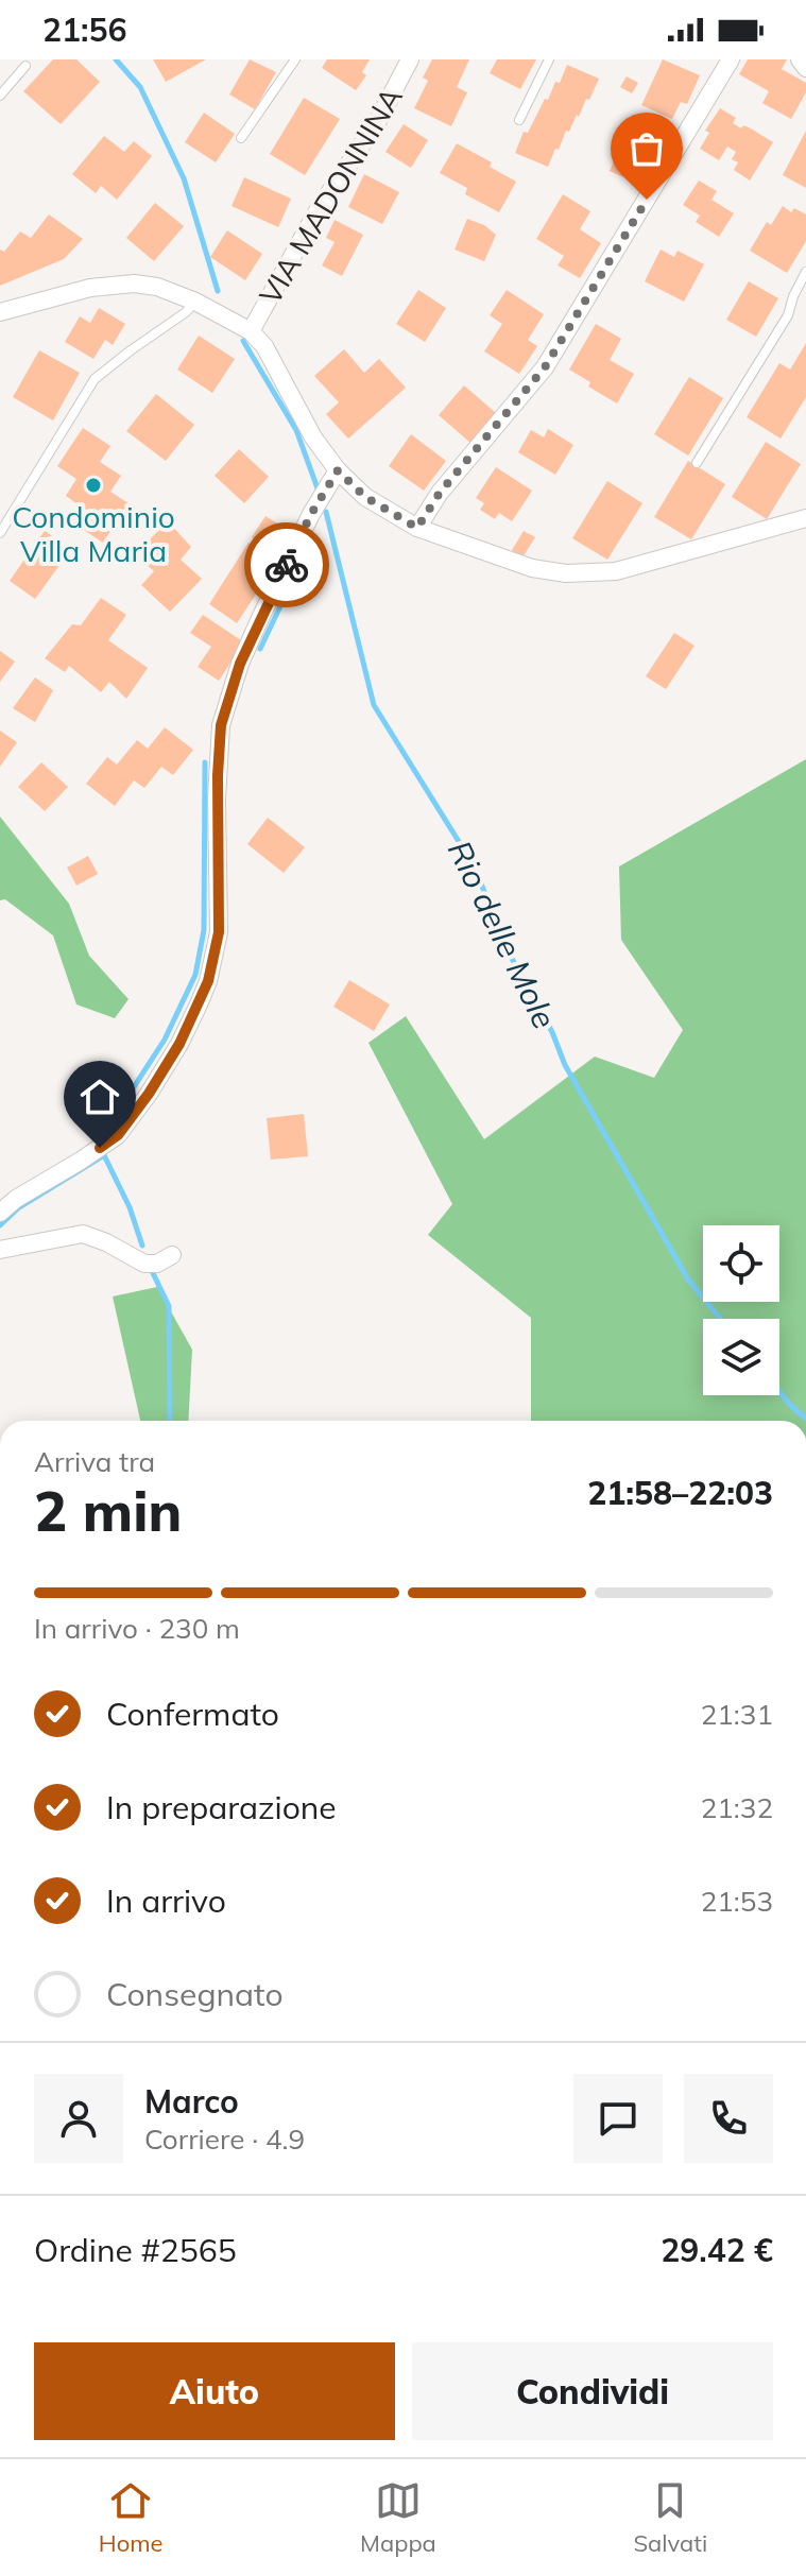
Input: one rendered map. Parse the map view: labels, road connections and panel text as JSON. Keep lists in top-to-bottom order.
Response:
{
  "streets": {
    "street": ["VIA MADONNINA"]
  },
  "water": ["Rio delle Mole"],
  "places": ["Condominio Villa Maria"],
  "page": {
    "status": "21:56",
    "heading": ["2 min", "Arriva tra", "21:58–22:03"],
    "panel": [
      "Marco",
      "Corriere · 4.9",
      "Ordine #2565",
      "29.42 €"
    ],
    "bar": "In arrivo · 230 m",
    "list": [
      ["Confermato", "21:31"],
      ["In preparazione", "21:32"],
      ["In arrivo", "21:53"],
      "Consegnato"
    ],
    "buttons": ["Aiuto", "Condividi"],
    "tabs": ["Home", "Mappa", "Salvati"]
  }
}
